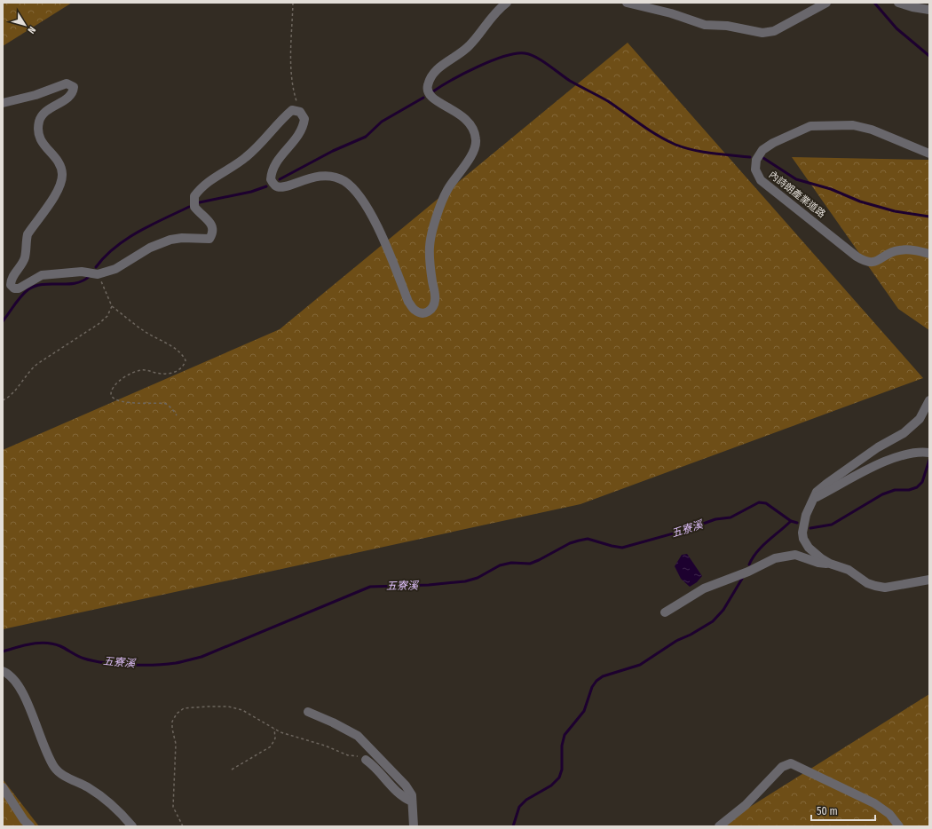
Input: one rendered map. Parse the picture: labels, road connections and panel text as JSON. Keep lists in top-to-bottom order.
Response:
{
  "streets": {
    "lane": ["內詩朗產業道路"]
  },
  "water": ["五寮溪"],
  "scale_bar": "50 m",
  "north": "bottom right"
}
